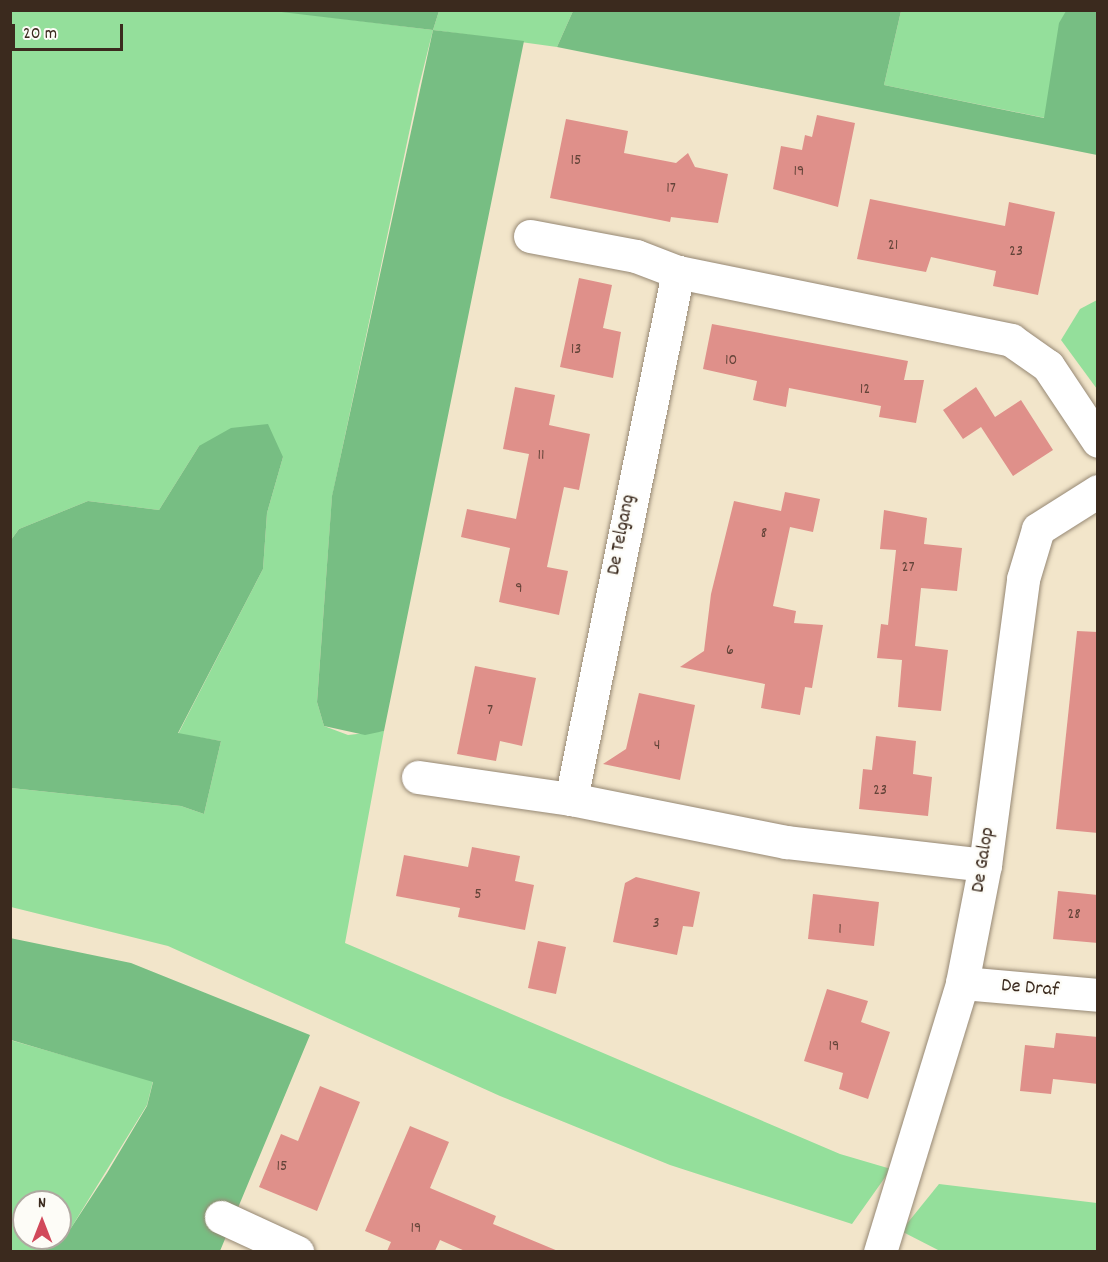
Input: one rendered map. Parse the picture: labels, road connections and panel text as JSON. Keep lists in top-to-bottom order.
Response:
{
  "streets": {
    "street": ["De Telgang", "De Galop", "De Draf"]
  },
  "crossings": [
    ["De Galop", "De Draf"]
  ],
  "house_numbers": [
    "15",
    "19",
    "17",
    "21",
    "23",
    "13",
    "10",
    "12",
    "11",
    "8",
    "27",
    "9",
    "6",
    "7",
    "4",
    "23",
    "5",
    "28",
    "3",
    "1",
    "19",
    "15",
    "19"
  ],
  "scale_bar": "20 m",
  "north": "top"
}
